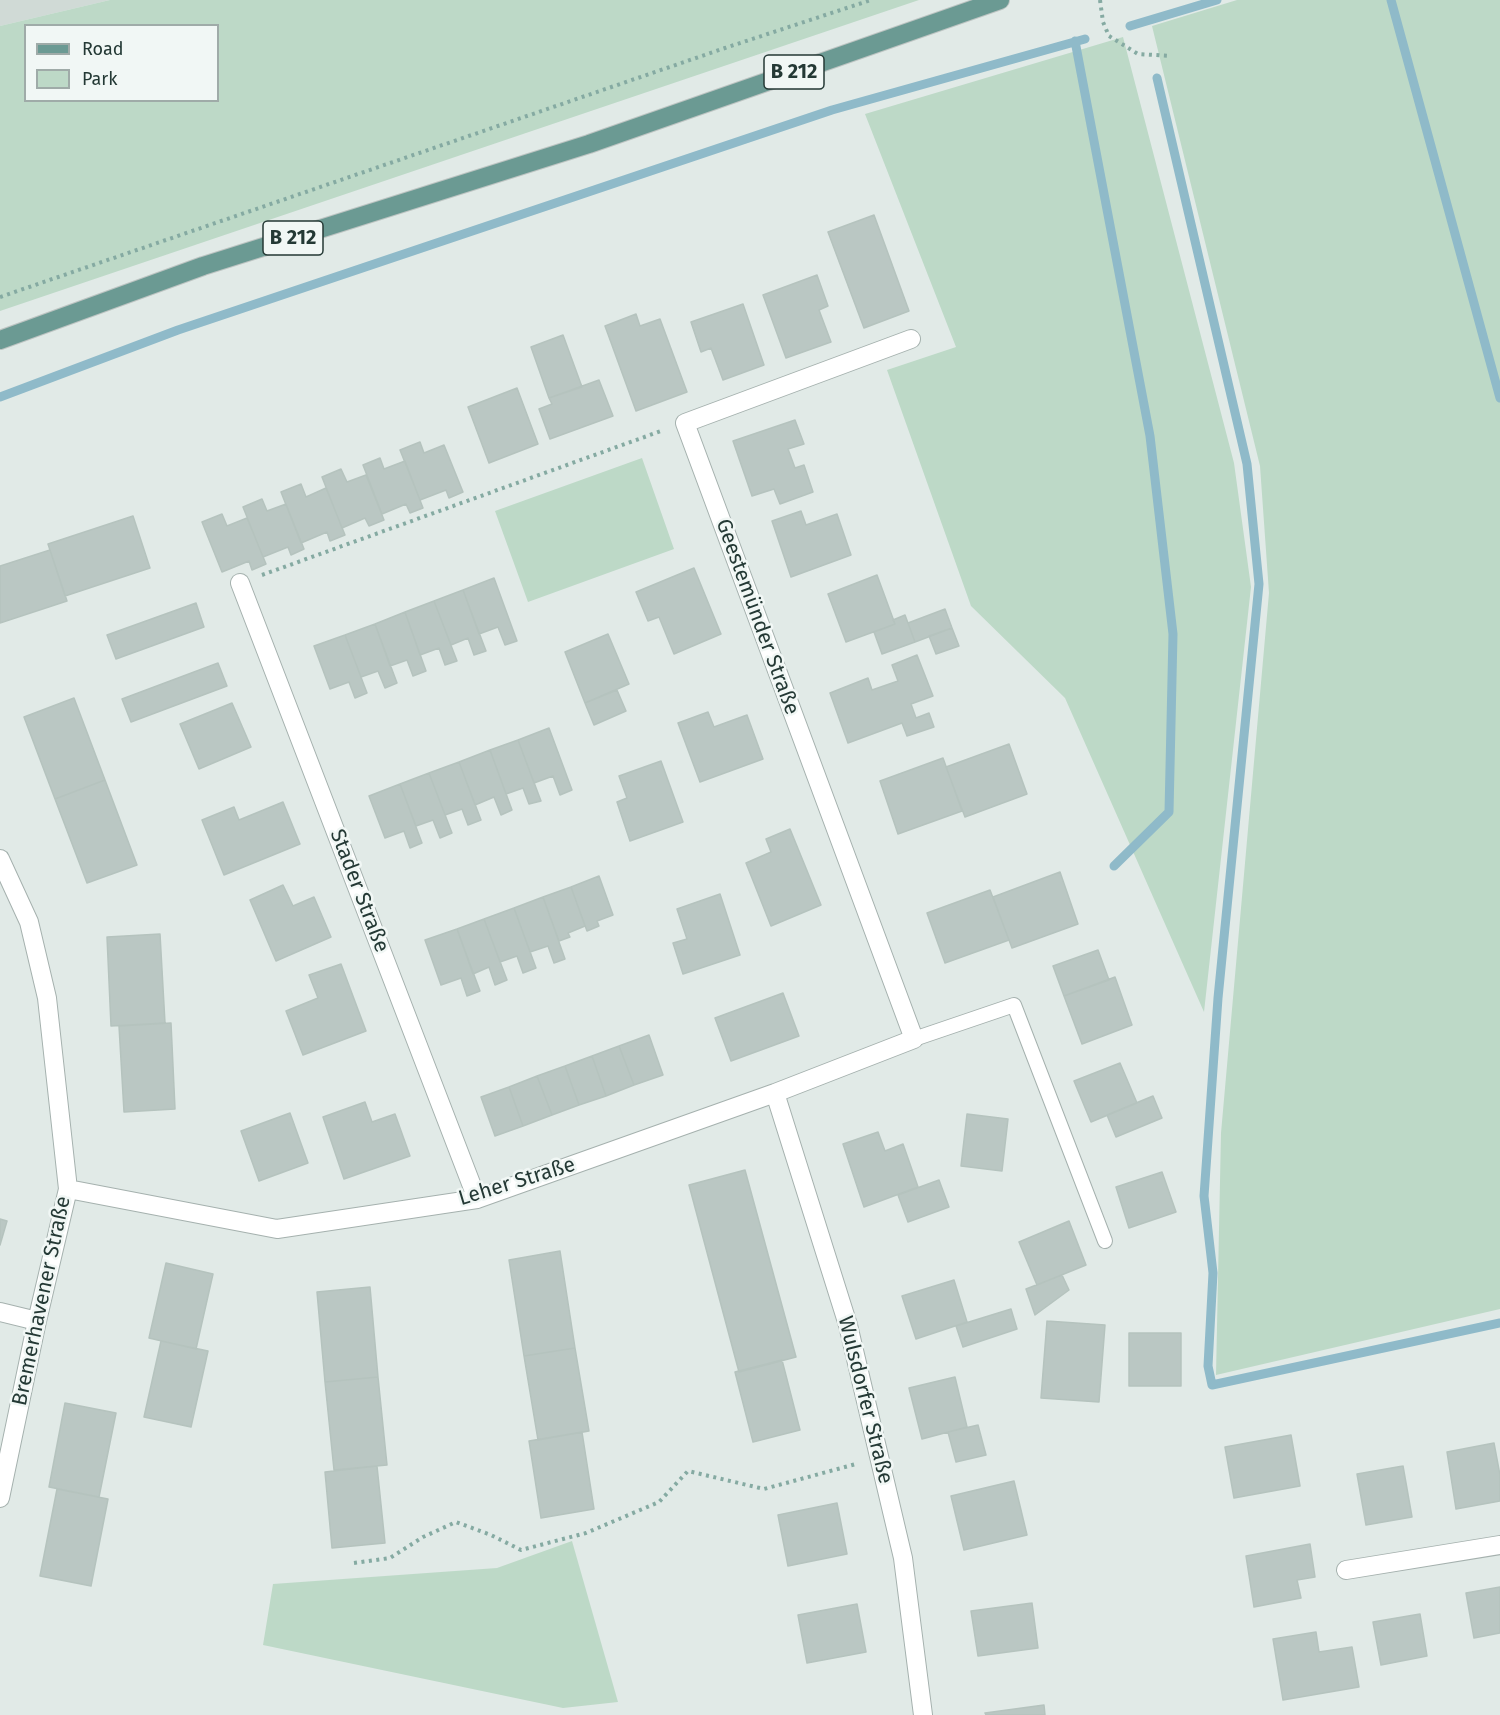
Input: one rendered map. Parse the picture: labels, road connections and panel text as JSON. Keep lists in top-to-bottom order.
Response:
{
  "streets": {
    "main road": ["B 212"],
    "street": [
      "Geestemünder Straße",
      "Stader Straße",
      "Leher Straße",
      "Bremerhavener Straße",
      "Wulsdorfer Straße"
    ]
  },
  "crossings": [
    ["Geestemünder Straße", "Leher Straße"],
    ["Stader Straße", "Leher Straße"],
    ["Leher Straße", "Bremerhavener Straße"],
    ["Leher Straße", "Wulsdorfer Straße"]
  ],
  "legend": ["Road", "Park"]
}
